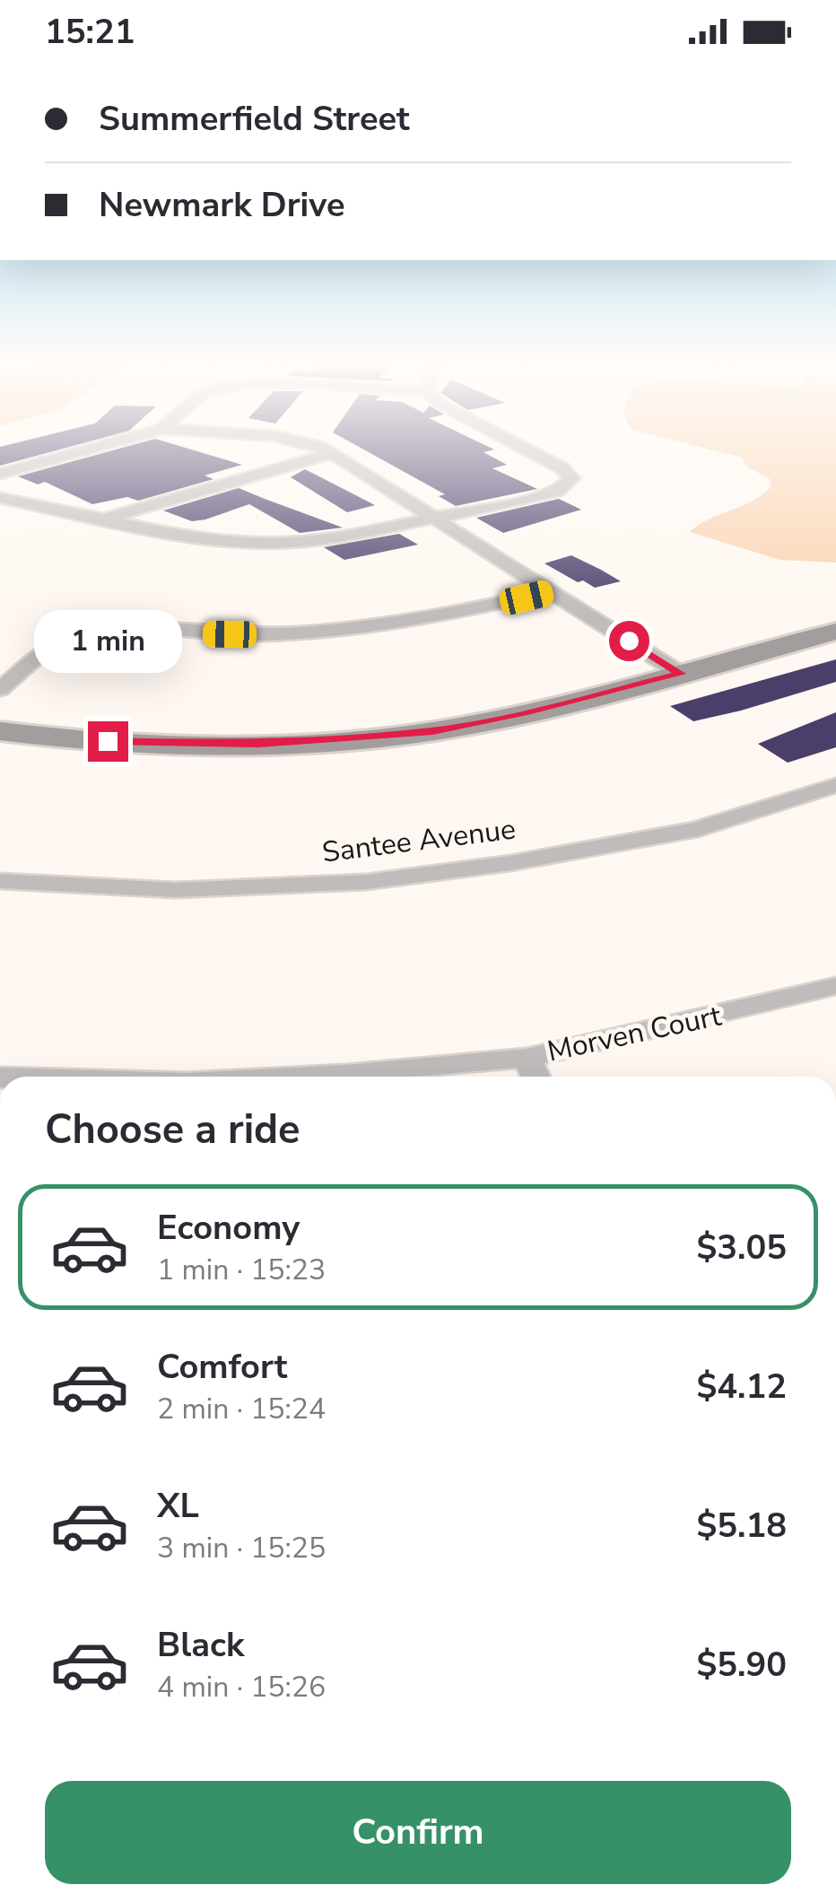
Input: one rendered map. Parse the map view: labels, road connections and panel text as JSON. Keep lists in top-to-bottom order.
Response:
{
  "streets": {
    "street": ["Santee Avenue", "Morven Court"]
  },
  "page": {
    "status": "15:21",
    "banner": ["Summerfield Street", "Newmark Drive"],
    "bubble": "1 min",
    "heading": "Choose a ride",
    "list": [
      {
        "name": "Economy",
        "note": "1 min · 15:23",
        "value": "$3.05"
      },
      {
        "name": "Comfort",
        "note": "2 min · 15:24",
        "value": "$4.12"
      },
      {
        "name": "XL",
        "note": "3 min · 15:25",
        "value": "$5.18"
      },
      {
        "name": "Black",
        "note": "4 min · 15:26",
        "value": "$5.90"
      }
    ],
    "buttons": "Confirm"
  }
}
